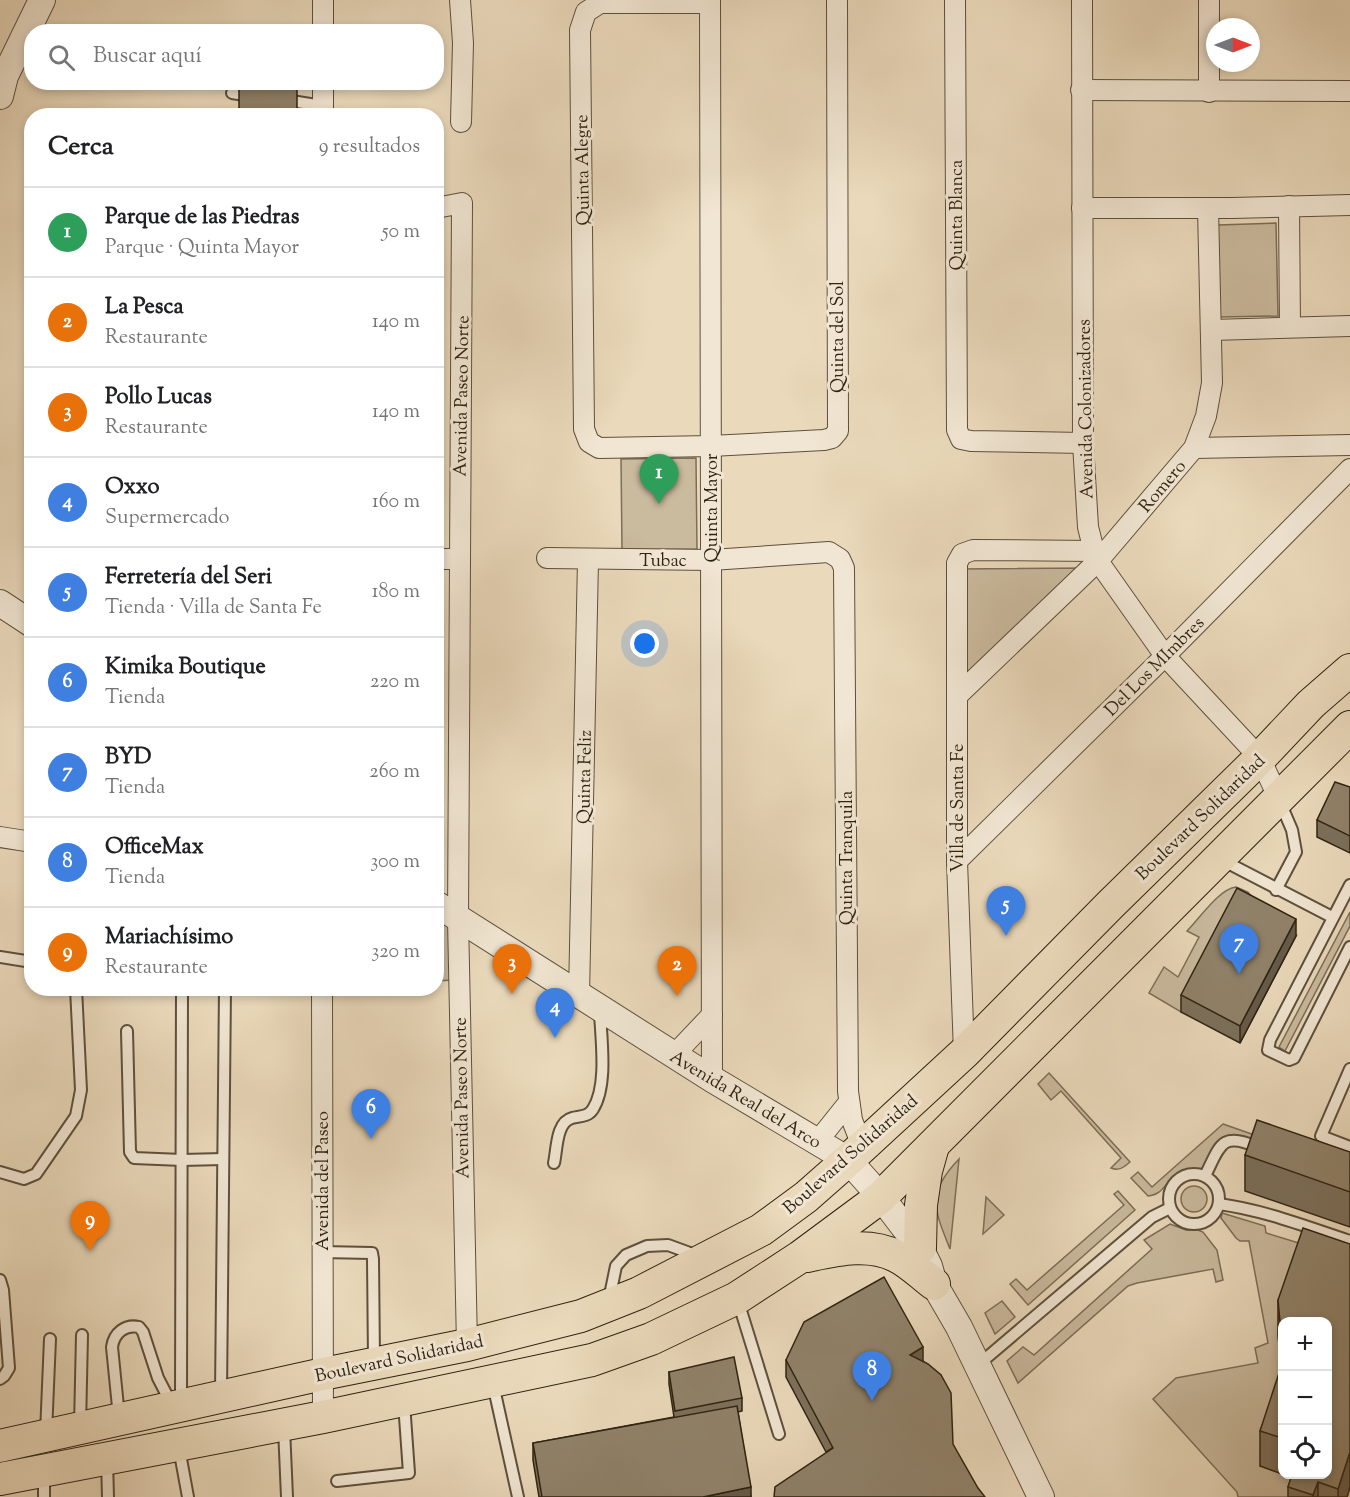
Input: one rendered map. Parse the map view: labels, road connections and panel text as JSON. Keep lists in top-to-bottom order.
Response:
{
  "streets": {
    "main road": ["Boulevard Solidaridad"],
    "street": [
      "Quinta Alegre",
      "Quinta Blanca",
      "Quinta del Sol",
      "Avenida Paseo Norte",
      "Avenida Colonizadores",
      "Romero",
      "Quinta Mayor",
      "Tubac",
      "Del Los MImbres",
      "Quinta Feliz",
      "Villa de Santa Fe",
      "Quinta Tranquila",
      "Avenida Real del Arco",
      "Avenida del Paseo"
    ]
  },
  "crossings": [
    ["Quinta Alegre", "Quinta del Sol"],
    ["Quinta Alegre", "Quinta Mayor"],
    ["Quinta Blanca", "Avenida Colonizadores"],
    ["Quinta del Sol", "Quinta Mayor"],
    ["Avenida Paseo Norte", "Boulevard Solidaridad"],
    ["Avenida Paseo Norte", "Avenida Real del Arco"],
    ["Avenida Colonizadores", "Romero"],
    ["Avenida Colonizadores", "Del Los MImbres"],
    ["Avenida Colonizadores", "Villa de Santa Fe"],
    ["Avenida Colonizadores", "Boulevard Solidaridad"],
    ["Romero", "Villa de Santa Fe"],
    ["Quinta Mayor", "Tubac"],
    ["Quinta Mayor", "Avenida Real del Arco"],
    ["Tubac", "Quinta Feliz"],
    ["Tubac", "Quinta Tranquila"],
    ["Del Los MImbres", "Villa de Santa Fe"],
    ["Quinta Feliz", "Avenida Real del Arco"],
    ["Villa de Santa Fe", "Boulevard Solidaridad"],
    ["Boulevard Solidaridad", "Quinta Tranquila"],
    ["Boulevard Solidaridad", "Avenida Real del Arco"],
    ["Boulevard Solidaridad", "Avenida del Paseo"],
    ["Quinta Tranquila", "Avenida Real del Arco"]
  ],
  "north": "right",
  "page": {
    "search": "Buscar aquí",
    "heading": ["Cerca", "9 resultados"],
    "list": [
      {
        "mark": "1",
        "name": "Parque de las Piedras",
        "note": "Parque · Quinta Mayor",
        "value": "50 m"
      },
      {
        "mark": "2",
        "name": "La Pesca",
        "note": "Restaurante",
        "value": "140 m"
      },
      {
        "mark": "3",
        "name": "Pollo Lucas",
        "note": "Restaurante",
        "value": "140 m"
      },
      {
        "mark": "4",
        "name": "Oxxo",
        "note": "Supermercado",
        "value": "160 m"
      },
      {
        "mark": "5",
        "name": "Ferretería del Seri",
        "note": "Tienda · Villa de Santa Fe",
        "value": "180 m"
      },
      {
        "mark": "6",
        "name": "Kimika Boutique",
        "note": "Tienda",
        "value": "220 m"
      },
      {
        "mark": "7",
        "name": "BYD",
        "note": "Tienda",
        "value": "260 m"
      },
      {
        "mark": "8",
        "name": "OfficeMax",
        "note": "Tienda",
        "value": "300 m"
      },
      {
        "mark": "9",
        "name": "Mariachísimo",
        "note": "Restaurante",
        "value": "320 m"
      }
    ],
    "pins": [
      "1",
      "5",
      "7",
      "3",
      "2",
      "4",
      "6",
      "9",
      "8"
    ],
    "map_buttons": ["+", "−"]
  }
}
